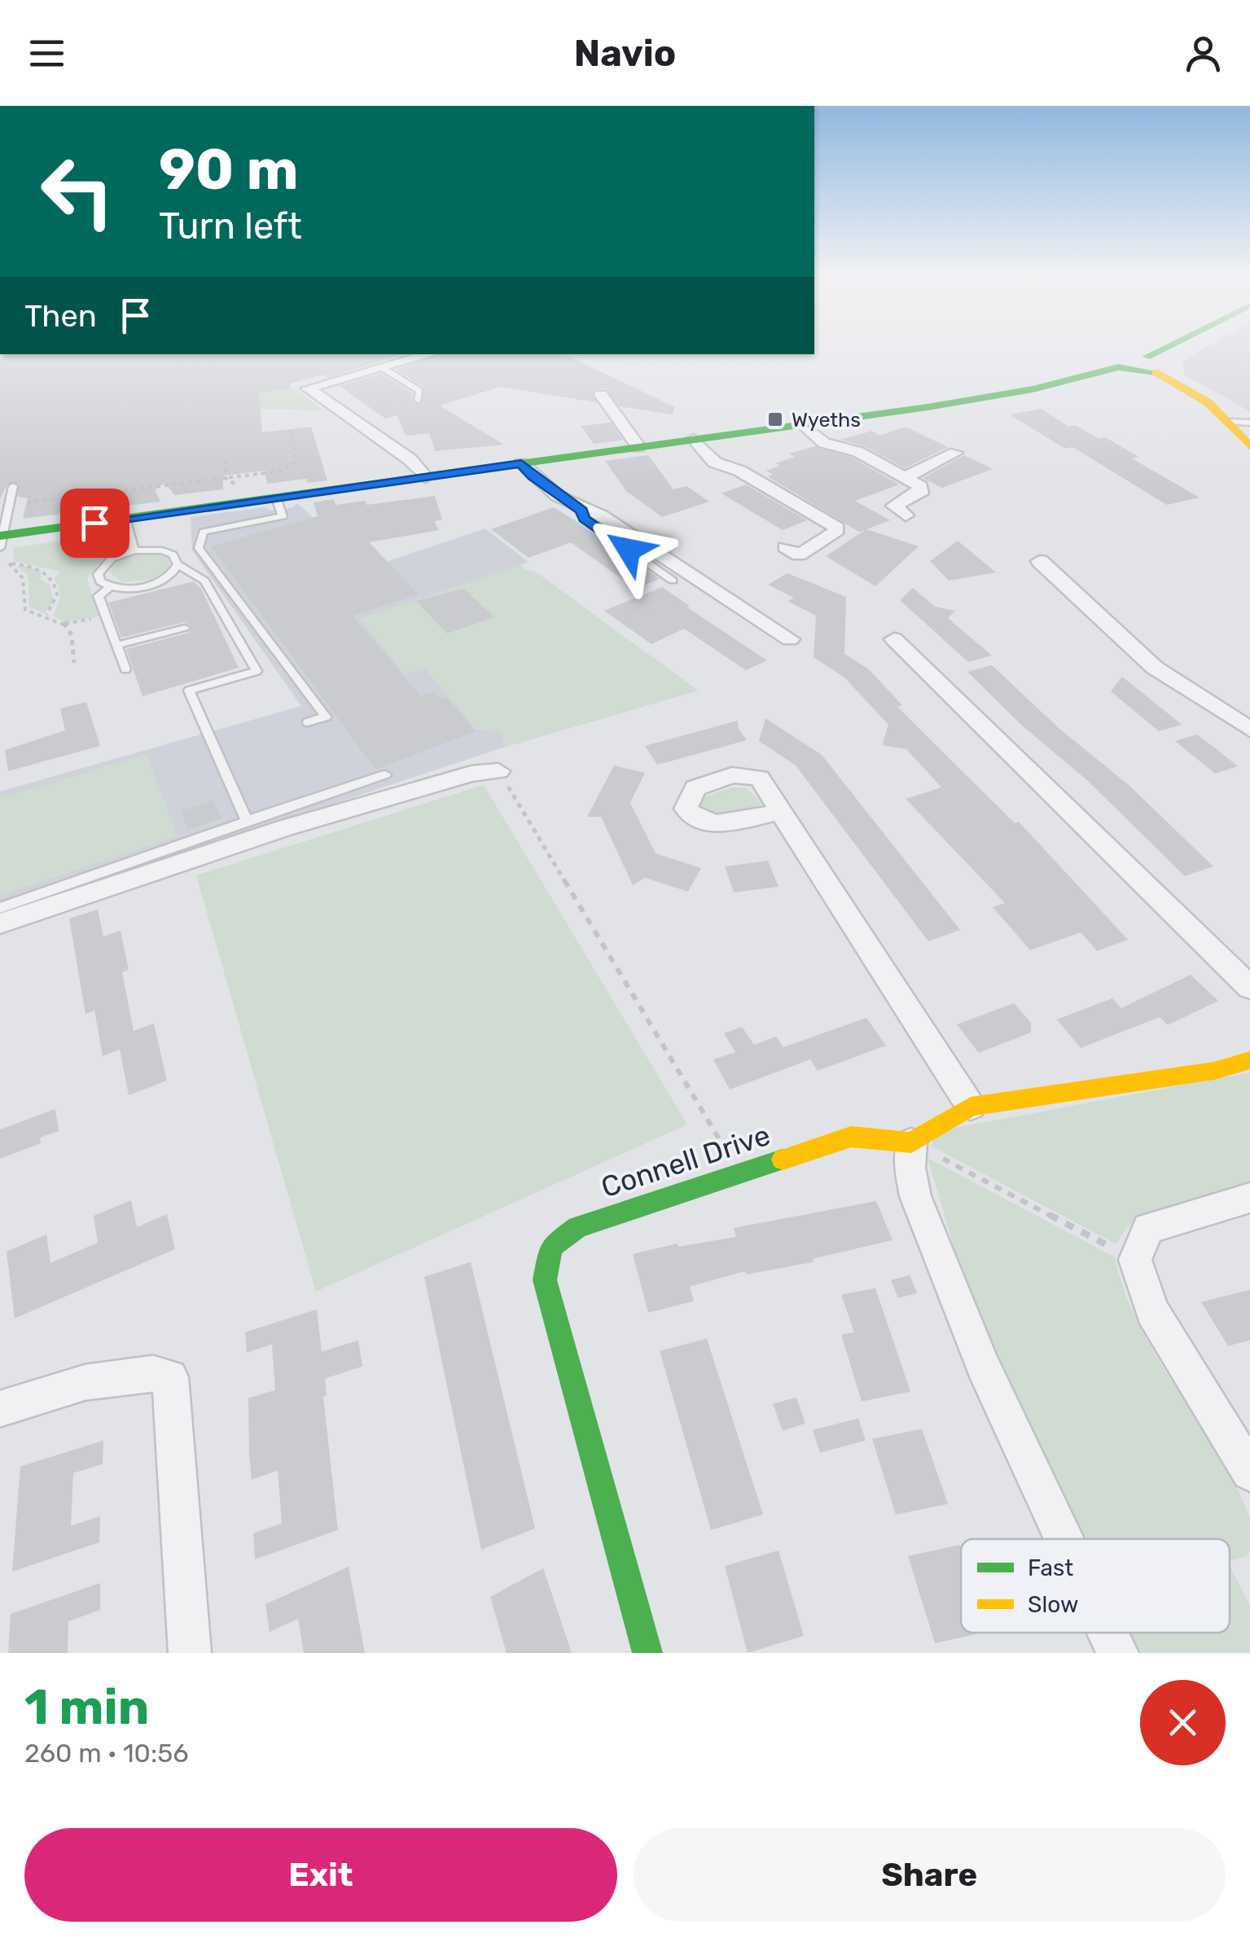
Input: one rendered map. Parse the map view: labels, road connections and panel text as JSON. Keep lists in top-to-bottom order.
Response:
{
  "streets": {
    "main road": ["Connell Drive"]
  },
  "places": {
    "transit": ["Wyeths"]
  },
  "legend": ["Fast", "Slow"],
  "page": {
    "header": "Navio",
    "turn": ["90 m", "Turn left"],
    "then": "Then",
    "heading": ["1 min", "260 m · 10:56"],
    "buttons": ["Exit", "Share"]
  }
}
